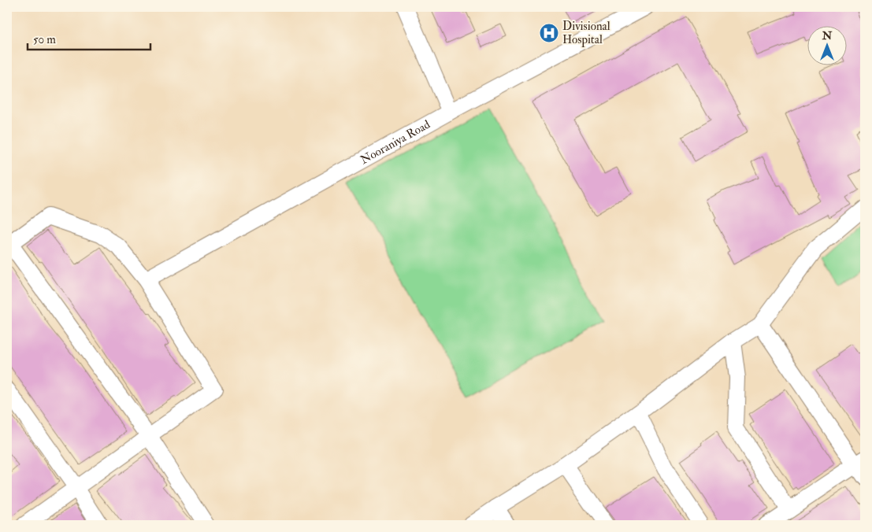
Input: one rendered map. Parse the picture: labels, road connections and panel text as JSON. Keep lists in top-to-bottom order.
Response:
{
  "streets": {
    "street": ["Nooraniya Road"]
  },
  "places": {
    "hospital": ["Divisional Hospital"]
  },
  "scale_bar": "50 m",
  "north": "top"
}
